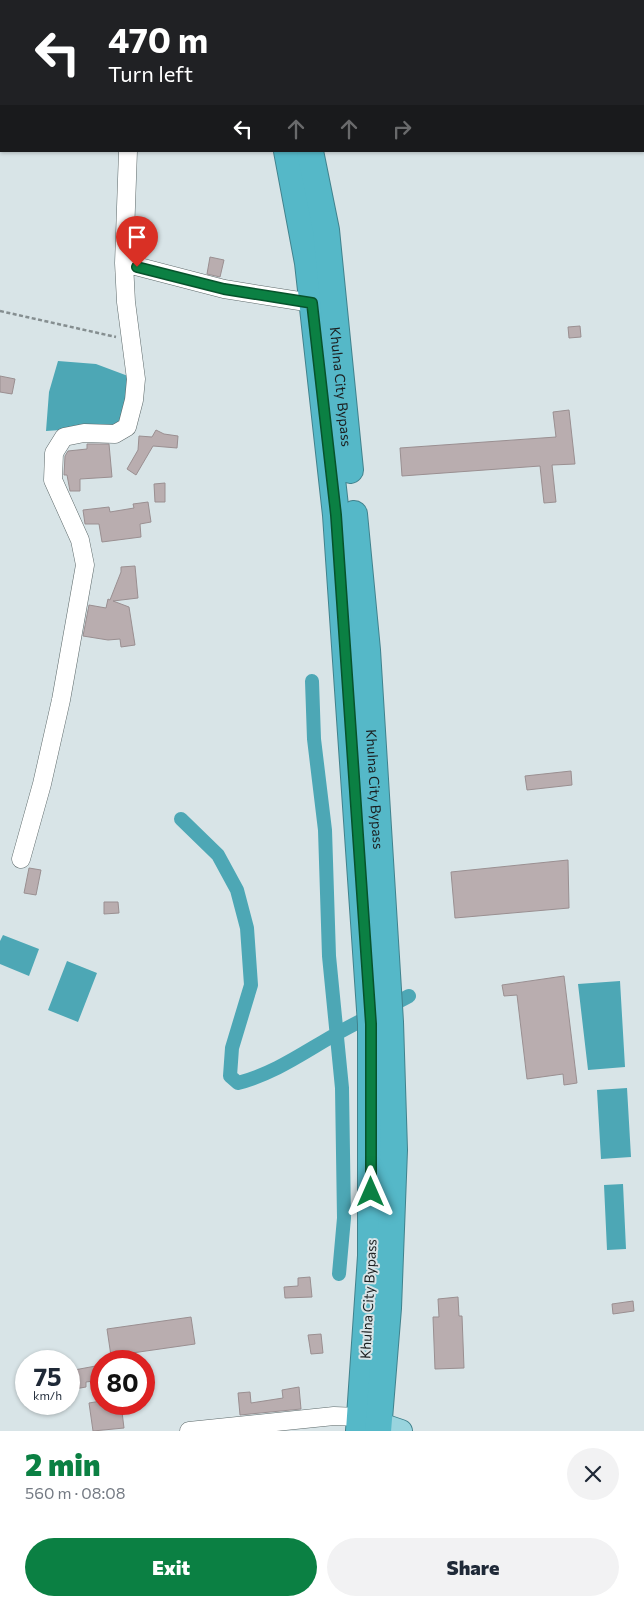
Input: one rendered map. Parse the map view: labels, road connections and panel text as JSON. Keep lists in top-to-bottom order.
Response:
{
  "streets": {
    "highway": ["Khulna City Bypass"]
  },
  "page": {
    "turn": ["470 m", "Turn left"],
    "speed": "75 km/h",
    "limit": "80",
    "heading": ["2 min", "560 m · 08:08"],
    "buttons": ["Exit", "Share"]
  }
}
